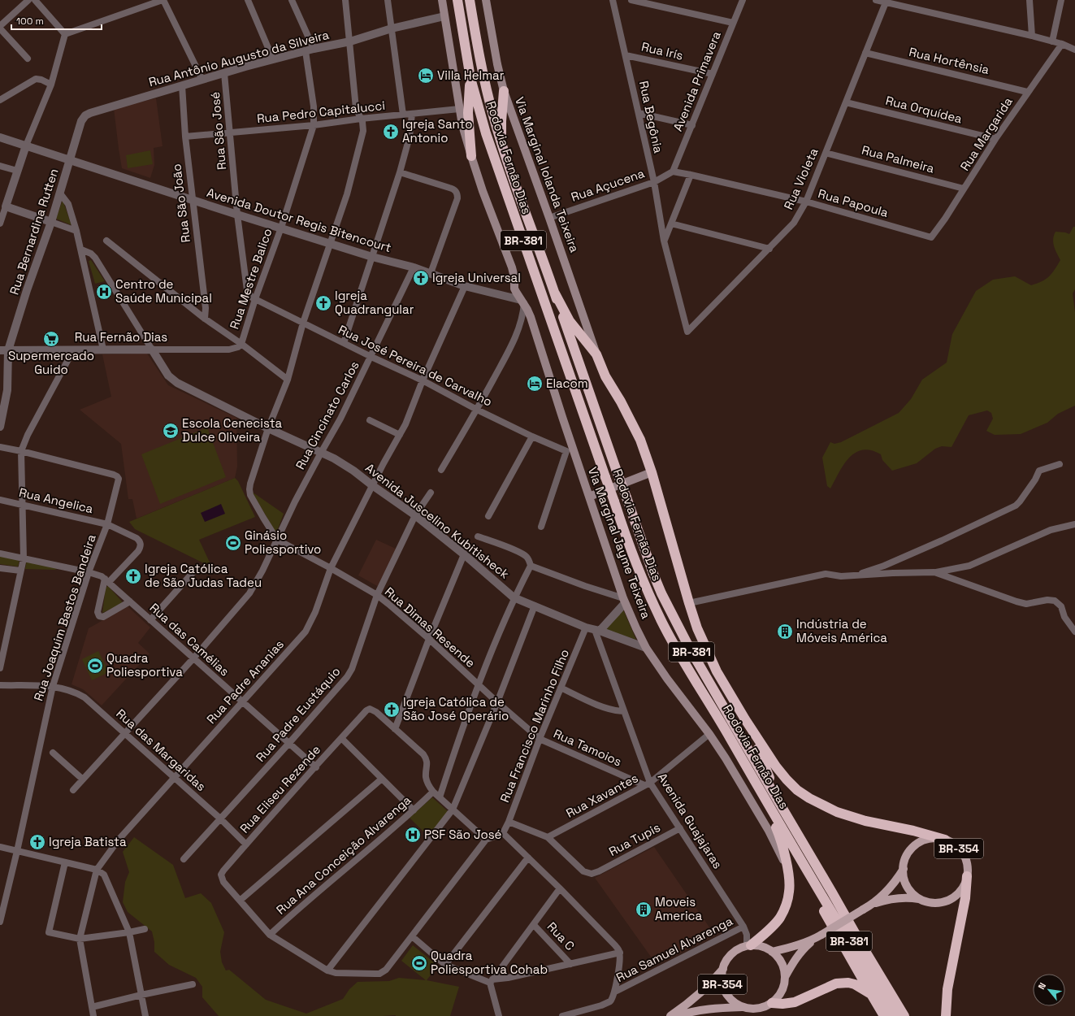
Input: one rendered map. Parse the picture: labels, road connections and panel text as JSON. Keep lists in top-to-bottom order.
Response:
{
  "streets": {
    "highway": ["Rodovia Fernão Dias", "BR-381"],
    "main road": ["Via Marginal Iolanda Teixeira", "Via Marginal Jayme Teixeira", "BR-354"],
    "street": [
      "Rua Irís",
      "Rua Antônio Augusto da Silveira",
      "Rua Hortênsia",
      "Avenida Primavera",
      "Rua Orquídea",
      "Rua Pedro Capitalucci",
      "Rua Begônia",
      "Rua São José",
      "Rua Margarida",
      "Rua Palmeira",
      "Rua Violeta",
      "Rua Açucena",
      "Rua São João",
      "Rua Papoula",
      "Avenida Doutor Regis Bitencourt",
      "Rua Bernardina Rutten",
      "Rua Mestre Balico",
      "Rua Fernão Dias",
      "Rua José Pereira de Carvalho",
      "Rua Cincinato Carlos",
      "Rua Angelica",
      "Avenida Juscelino Kubitisheck",
      "Rua Joaquim Bastos Bandeira",
      "Rua Dimas Resende",
      "Rua das Camélias",
      "Rua Padre Ananias",
      "Rua Padre Eustáquio",
      "Rua Francisco Marinho Filho",
      "Rua Tamoios",
      "Rua das Margaridas",
      "Rua Eliseu Rezende",
      "Rua Xavantes",
      "Avenida Guajajaras",
      "Rua Tupis",
      "Rua Ana Conceição Alvarenga",
      "Rua C",
      "Rua Samuel Alvarenga"
    ]
  },
  "crossings": [
    ["Rua Irís", "Avenida Primavera"],
    ["Rua Irís", "Rua Begônia"],
    ["Rua Antônio Augusto da Silveira", "Rua São José"],
    ["Rua Antônio Augusto da Silveira", "Rua São João"],
    ["Rua Antônio Augusto da Silveira", "Avenida Doutor Regis Bitencourt"],
    ["Rua Antônio Augusto da Silveira", "Rua Bernardina Rutten"],
    ["Rua Antônio Augusto da Silveira", "Rua Mestre Balico"],
    ["Rua Antônio Augusto da Silveira", "Via Marginal Jayme Teixeira"],
    ["Rua Hortênsia", "Rua Margarida"],
    ["Rua Hortênsia", "Rua Violeta"],
    ["Avenida Primavera", "Rua Açucena"],
    ["Avenida Primavera", "Rua Papoula"],
    ["Rua Orquídea", "Rua Margarida"],
    ["Rua Orquídea", "Rua Violeta"],
    ["Rua Pedro Capitalucci", "Rua São José"],
    ["Rua Pedro Capitalucci", "Rua São João"],
    ["Rua Pedro Capitalucci", "Rua Mestre Balico"],
    ["Rua Pedro Capitalucci", "Via Marginal Jayme Teixeira"],
    ["Rua Begônia", "Rua Violeta"],
    ["Rua Begônia", "Rua Açucena"],
    ["Rua São José", "Avenida Doutor Regis Bitencourt"],
    ["Rua São José", "Rua Mestre Balico"],
    ["Rua São José", "Rua José Pereira de Carvalho"],
    ["Rua Margarida", "Rua Palmeira"],
    ["Rua Margarida", "Rua Papoula"],
    ["Rua Palmeira", "Rua Violeta"],
    ["Via Marginal Iolanda Teixeira", "Rua Açucena"],
    ["Rua Violeta", "Rua Papoula"],
    ["Rua Açucena", "Rua Papoula"],
    ["Rua São João", "Avenida Doutor Regis Bitencourt"],
    ["Avenida Doutor Regis Bitencourt", "Rua Bernardina Rutten"],
    ["Avenida Doutor Regis Bitencourt", "Rua Mestre Balico"],
    ["Avenida Doutor Regis Bitencourt", "Rua Cincinato Carlos"],
    ["Avenida Doutor Regis Bitencourt", "Via Marginal Jayme Teixeira"],
    ["Avenida Doutor Regis Bitencourt", "Rua Padre Ananias"],
    ["Rua Bernardina Rutten", "Rua Fernão Dias"],
    ["Rua Mestre Balico", "Rua Fernão Dias"],
    ["Rua Mestre Balico", "Rua José Pereira de Carvalho"],
    ["Rua Fernão Dias", "Avenida Juscelino Kubitisheck"],
    ["Rua José Pereira de Carvalho", "Rua Cincinato Carlos"],
    ["Rua José Pereira de Carvalho", "Rua Padre Ananias"],
    ["Rua Cincinato Carlos", "Avenida Juscelino Kubitisheck"],
    ["Rua Cincinato Carlos", "Rua Dimas Resende"],
    ["Rua Cincinato Carlos", "Rua das Camélias"],
    ["Rua Cincinato Carlos", "Rua das Margaridas"],
    ["Rua Angelica", "Rua Joaquim Bastos Bandeira"],
    ["Rua Angelica", "Rua das Camélias"],
    ["Avenida Juscelino Kubitisheck", "Via Marginal Jayme Teixeira"],
    ["Avenida Juscelino Kubitisheck", "Rua Padre Ananias"],
    ["Avenida Juscelino Kubitisheck", "Rua Padre Eustáquio"],
    ["Avenida Juscelino Kubitisheck", "Rua Francisco Marinho Filho"],
    ["Avenida Juscelino Kubitisheck", "Avenida Guajajaras"],
    ["Via Marginal Jayme Teixeira", "Rua Xavantes"],
    ["Rua Joaquim Bastos Bandeira", "Rua das Camélias"],
    ["Rua Joaquim Bastos Bandeira", "Rua das Margaridas"],
    ["Rua Dimas Resende", "Rua Padre Ananias"],
    ["Rua Dimas Resende", "Rua Padre Eustáquio"],
    ["Rua Dimas Resende", "Rua Francisco Marinho Filho"],
    ["Rua Dimas Resende", "Rua Tamoios"],
    ["Rua das Camélias", "Rua Padre Ananias"],
    ["Rua das Camélias", "Rua Padre Eustáquio"],
    ["Rua das Camélias", "Rua Eliseu Rezende"],
    ["Rua Padre Ananias", "Rua das Margaridas"],
    ["Rua Padre Eustáquio", "Rua das Margaridas"],
    ["Rua Francisco Marinho Filho", "Rua Tamoios"],
    ["Rua Francisco Marinho Filho", "Avenida Guajajaras"],
    ["Rua Tamoios", "Rua Xavantes"],
    ["Rua Tamoios", "Avenida Guajajaras"],
    ["Rua das Margaridas", "Rua Eliseu Rezende"],
    ["Rua Xavantes", "Avenida Guajajaras"],
    ["Rua Xavantes", "Rua Tupis"],
    ["Avenida Guajajaras", "Rua Tupis"],
    ["Avenida Guajajaras", "BR-354"],
    ["Avenida Guajajaras", "Rua Samuel Alvarenga"]
  ],
  "places": {
    "hotel": ["Villa Helmar", "Elacom"],
    "church": [
      "Igreja Santo Antonio",
      "Igreja Universal",
      "Igreja Quadrangular",
      "Igreja Católica de São Judas Tadeu",
      "Igreja Católica de São José Operário",
      "Igreja Batista"
    ],
    "hospital": ["Centro de Saúde Municipal", "PSF São José"],
    "supermarket": ["Supermercado Guido"],
    "school or university": ["Escola Cenecista Dulce Oliveira"],
    "sports": ["Ginásio Poliesportivo", "Quadra Poliesportiva", "Quadra Poliesportiva Cohab"],
    "building": ["Indústria de Móveis América", "Moveis America"]
  },
  "scale_bar": "100 m",
  "north": "top left"
}
